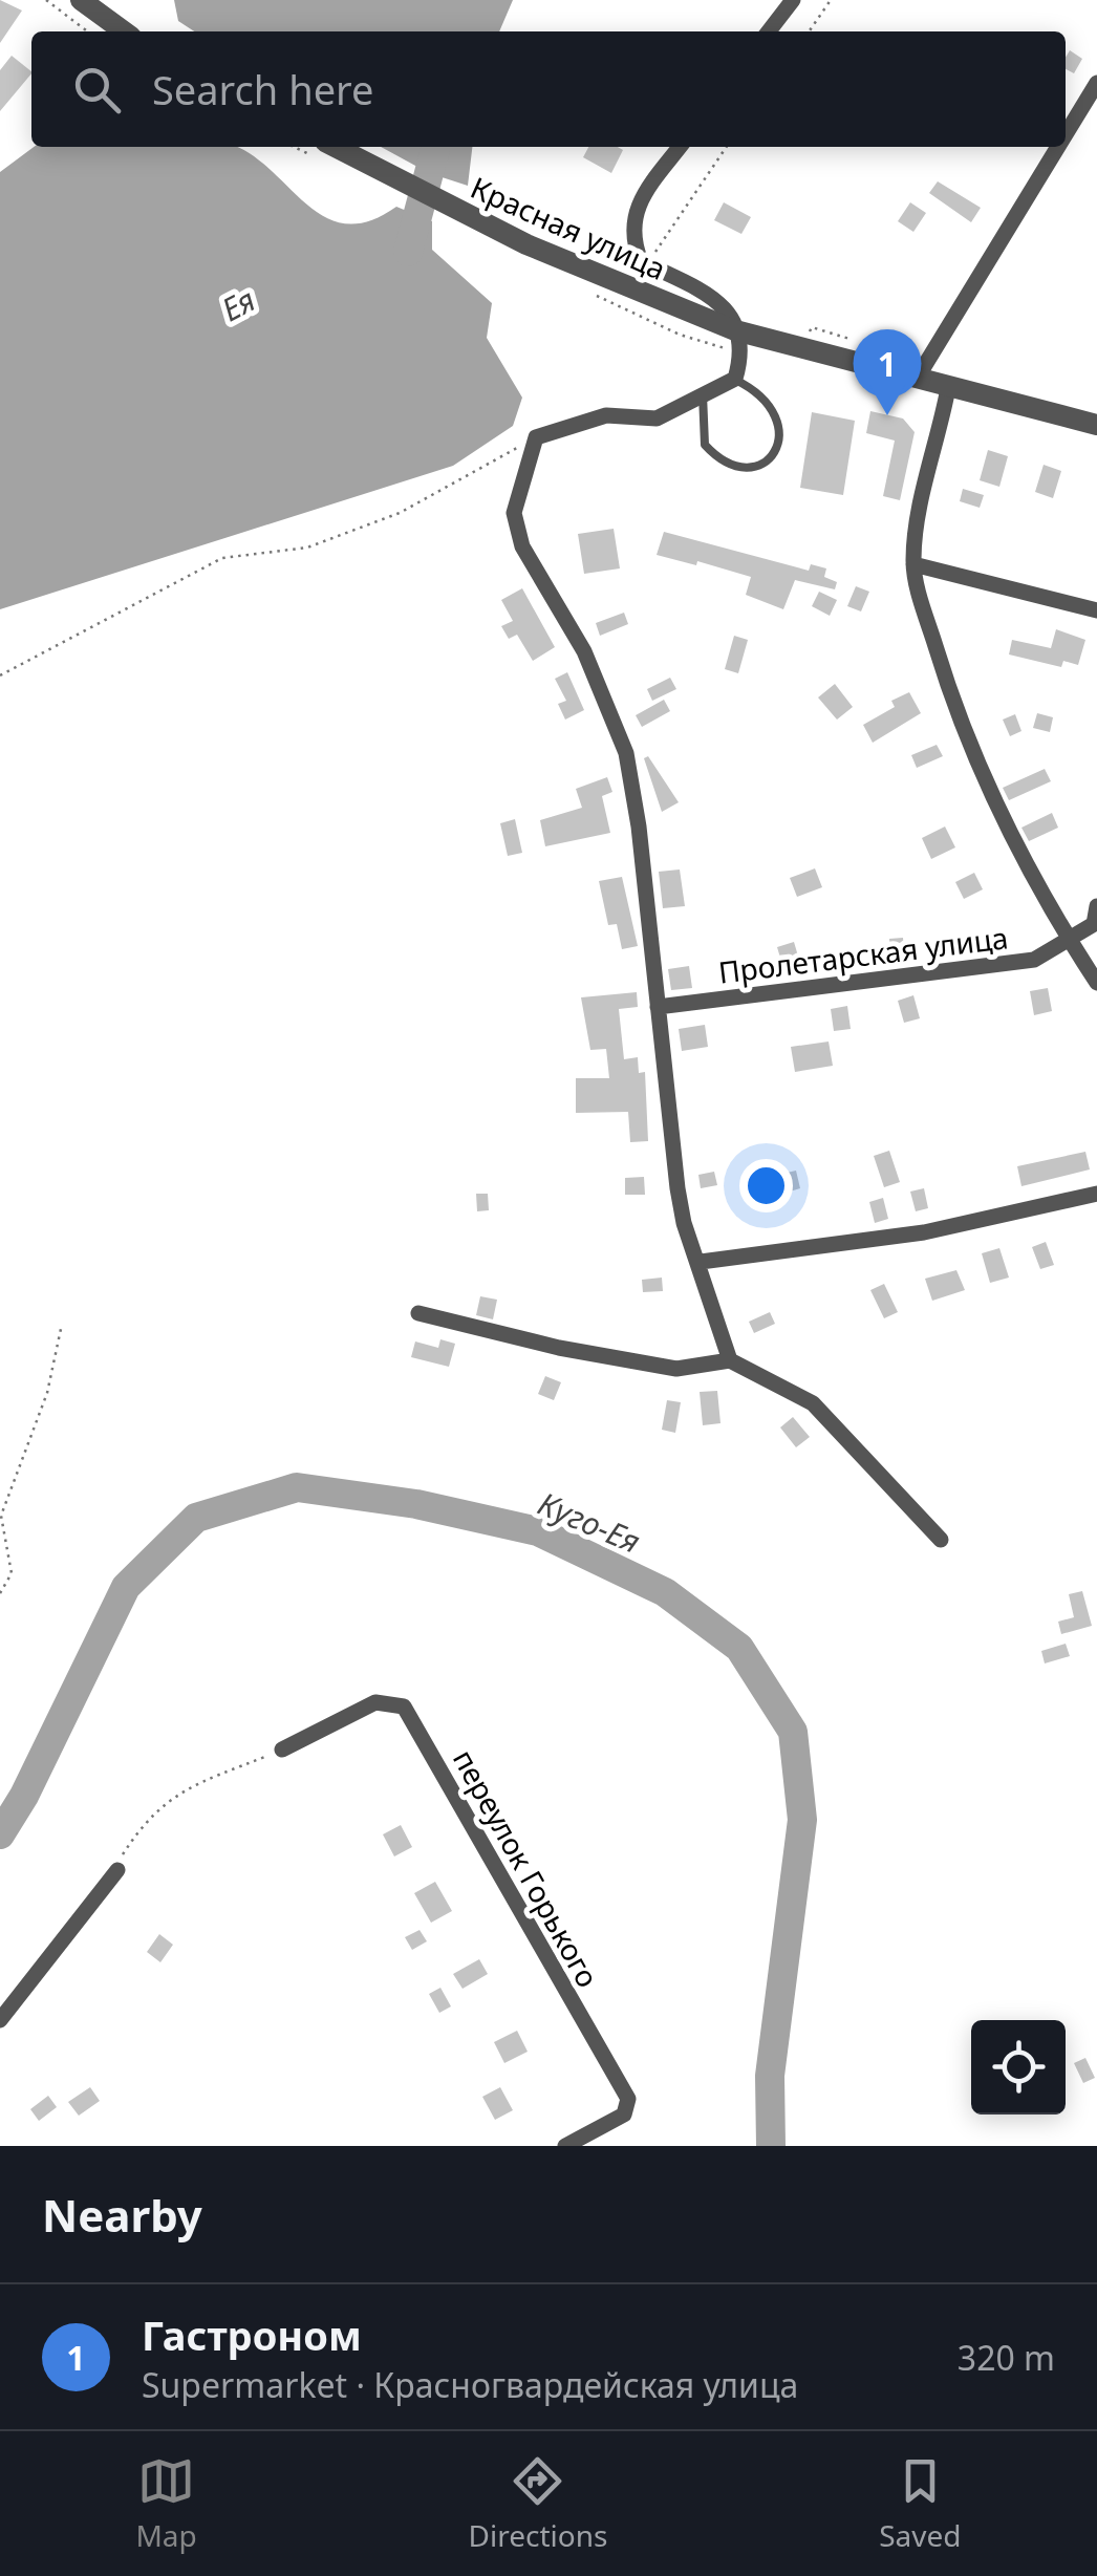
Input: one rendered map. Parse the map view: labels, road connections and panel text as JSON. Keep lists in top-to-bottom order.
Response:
{
  "streets": {
    "street": ["Красная улица", "Пролетарская улица", "переулок Горького"]
  },
  "water": ["Ея", "Куго-Ея"],
  "page": {
    "search": "Search here",
    "pins": "1",
    "heading": "Nearby",
    "list": [
      {
        "mark": "1",
        "name": "Гастроном",
        "note": "Supermarket · Красногвардейская улица",
        "value": "320 m"
      }
    ],
    "nav": ["Map", "Directions", "Saved"]
  }
}
